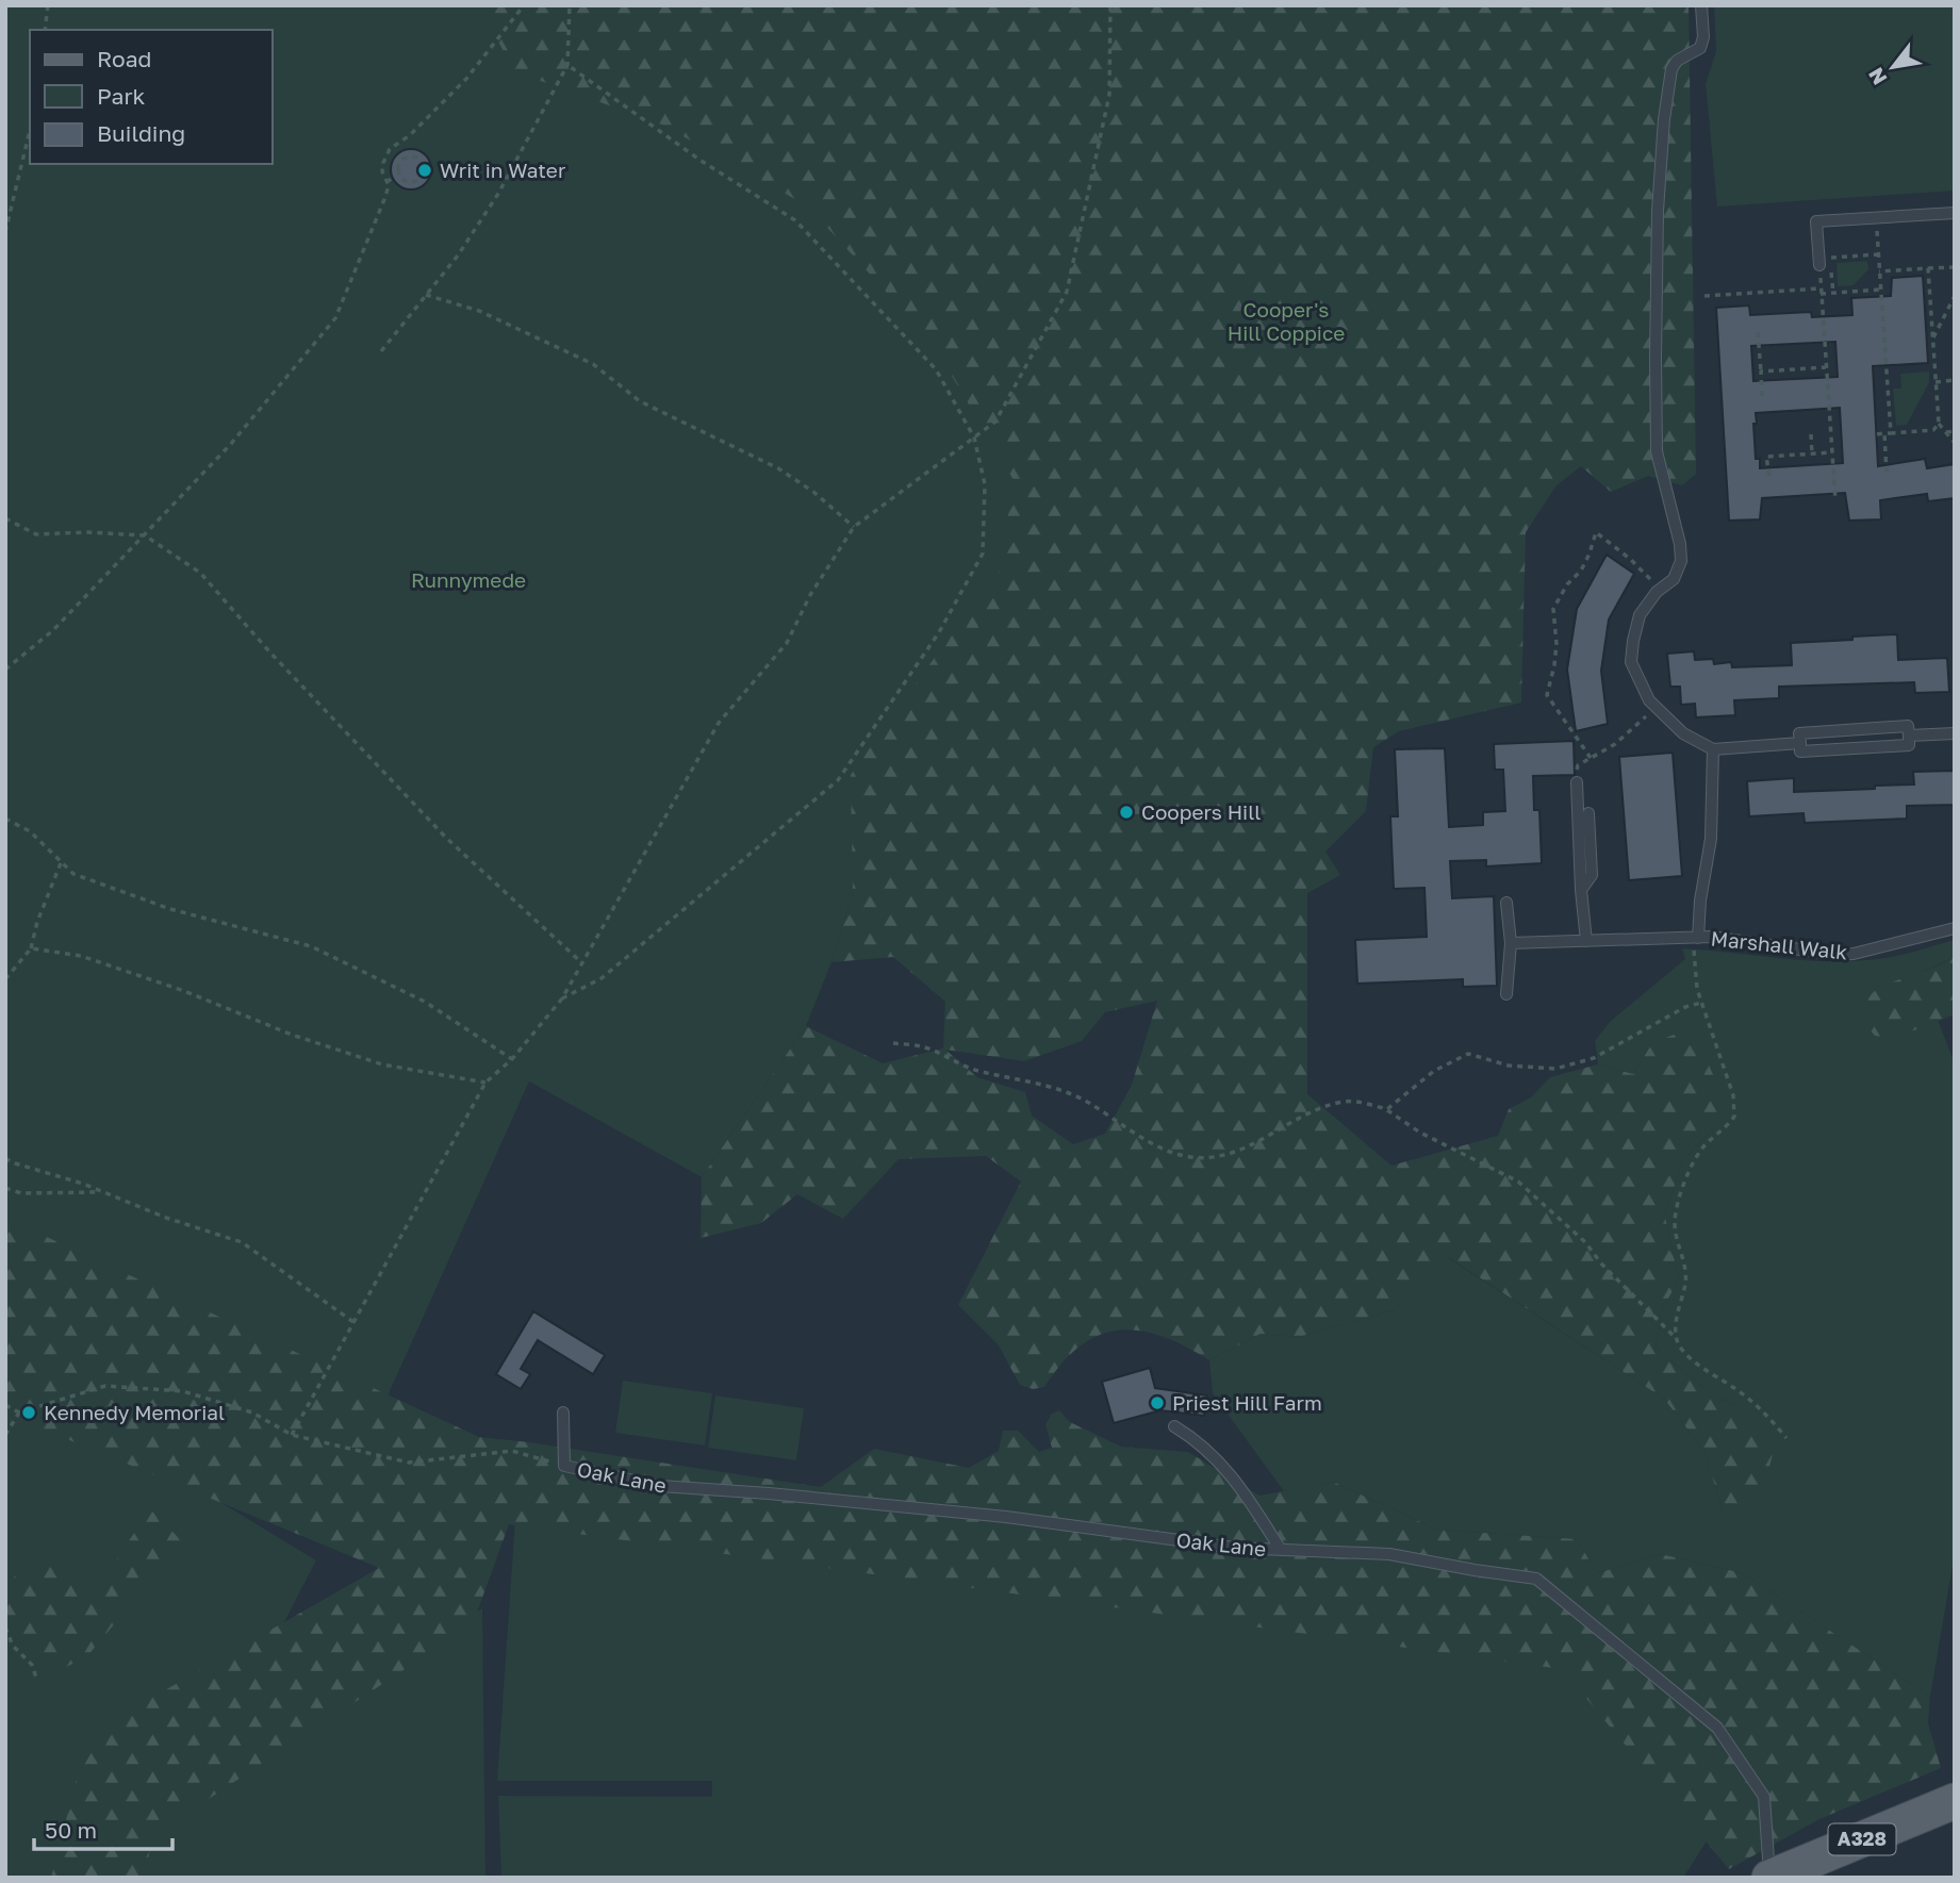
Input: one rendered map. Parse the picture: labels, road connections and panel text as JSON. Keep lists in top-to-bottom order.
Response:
{
  "streets": {
    "main road": ["A328"],
    "lane": ["Marshall Walk", "Oak Lane"]
  },
  "crossings": [
    ["Oak Lane", "A328"]
  ],
  "parks": ["Cooper's Hill Coppice", "Runnymede"],
  "places": [
    "Writ in Water",
    "Coopers Hill",
    "Priest Hill Farm",
    "Kennedy Memorial"
  ],
  "legend": ["Road", "Park", "Building"],
  "scale_bar": "50 m",
  "north": "bottom left"
}
